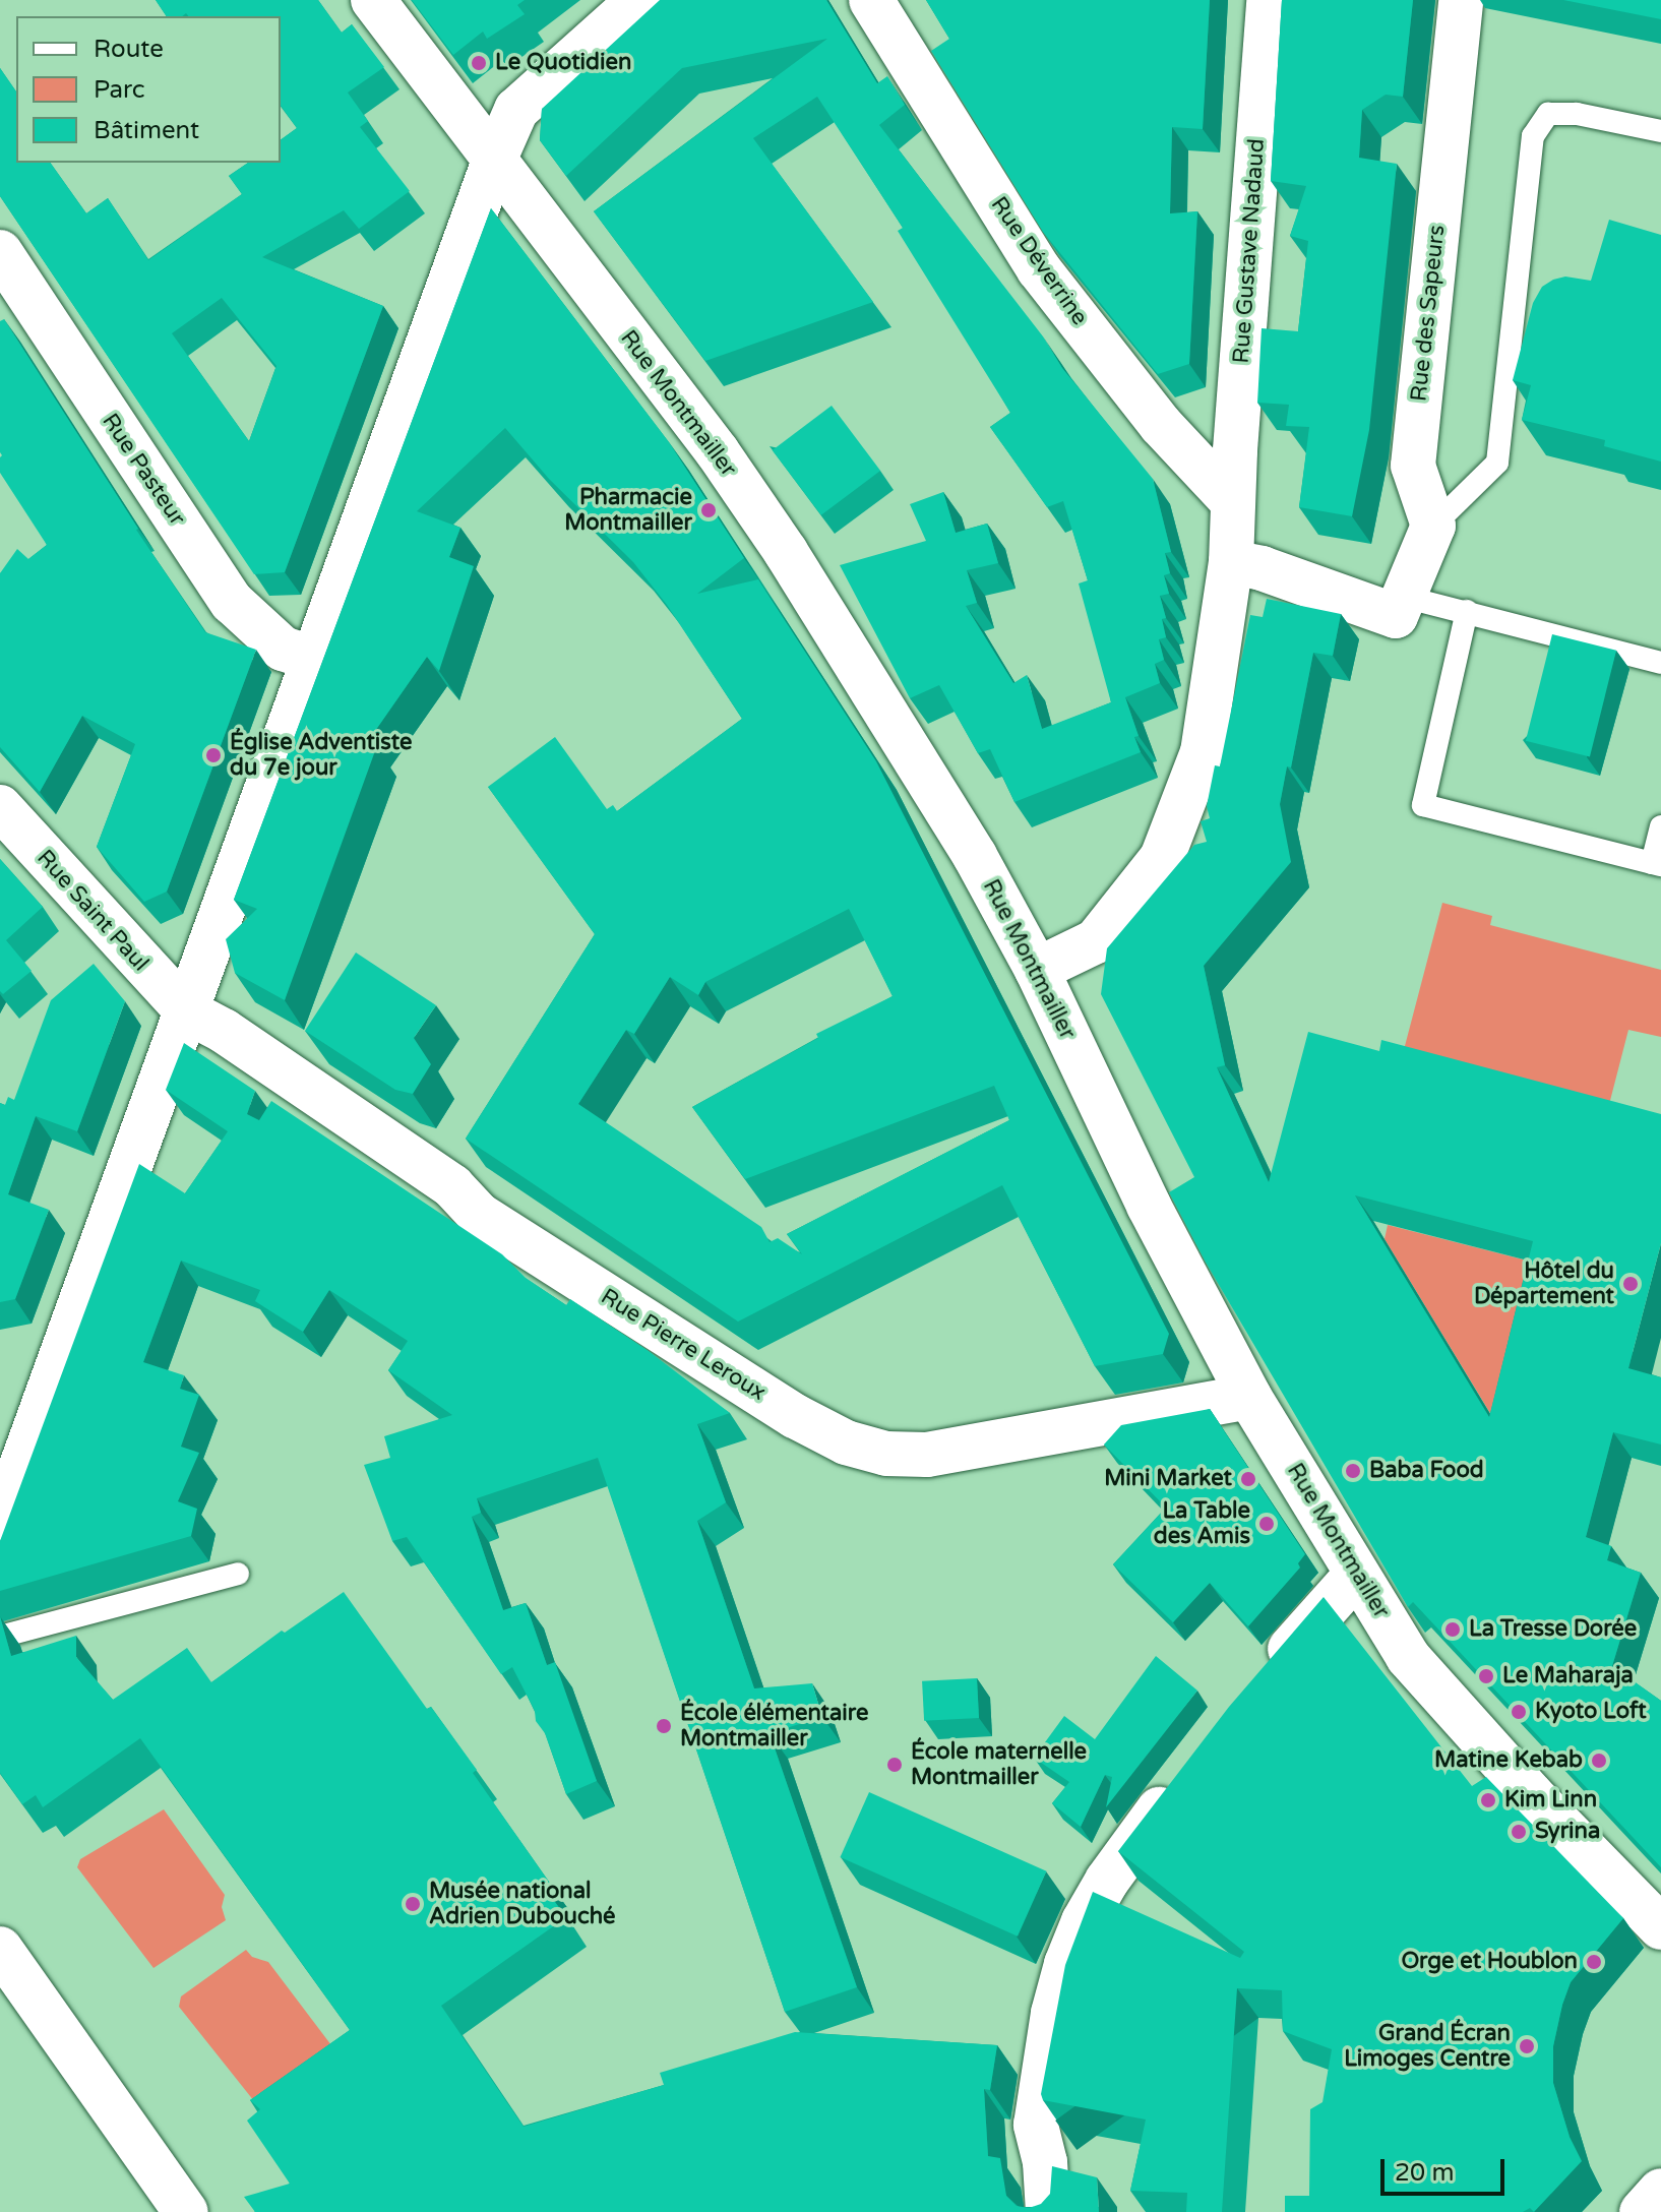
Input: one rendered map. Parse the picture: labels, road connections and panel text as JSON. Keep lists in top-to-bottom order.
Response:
{
  "streets": {
    "street": [
      "Rue Gustave Nadaud",
      "Rue Déverrine",
      "Rue des Sapeurs",
      "Rue Montmailler",
      "Rue Pasteur",
      "Rue Saint Paul",
      "Rue Pierre Leroux"
    ]
  },
  "crossings": [
    ["Rue Gustave Nadaud", "Rue Déverrine"],
    ["Rue Gustave Nadaud", "Rue Montmailler"],
    ["Rue Montmailler", "Rue Pierre Leroux"],
    ["Rue Saint Paul", "Rue Pierre Leroux"]
  ],
  "places": [
    "Le Quotidien",
    "Pharmacie Montmailler",
    "Église Adventiste du 7e jour",
    "Hôtel du Département",
    "Baba Food",
    "Mini Market",
    "La Table des Amis",
    "La Tresse Dorée",
    "Le Maharaja",
    "Kyoto Loft",
    "École élémentaire Montmailler",
    "Matine Kebab",
    "École maternelle Montmailler",
    "Kim Linn",
    "Syrina",
    "Musée national Adrien Dubouché",
    "Orge et Houblon",
    "Grand Écran Limoges Centre"
  ],
  "legend": ["Route", "Parc", "Bâtiment"],
  "scale_bar": "20 m"
}
